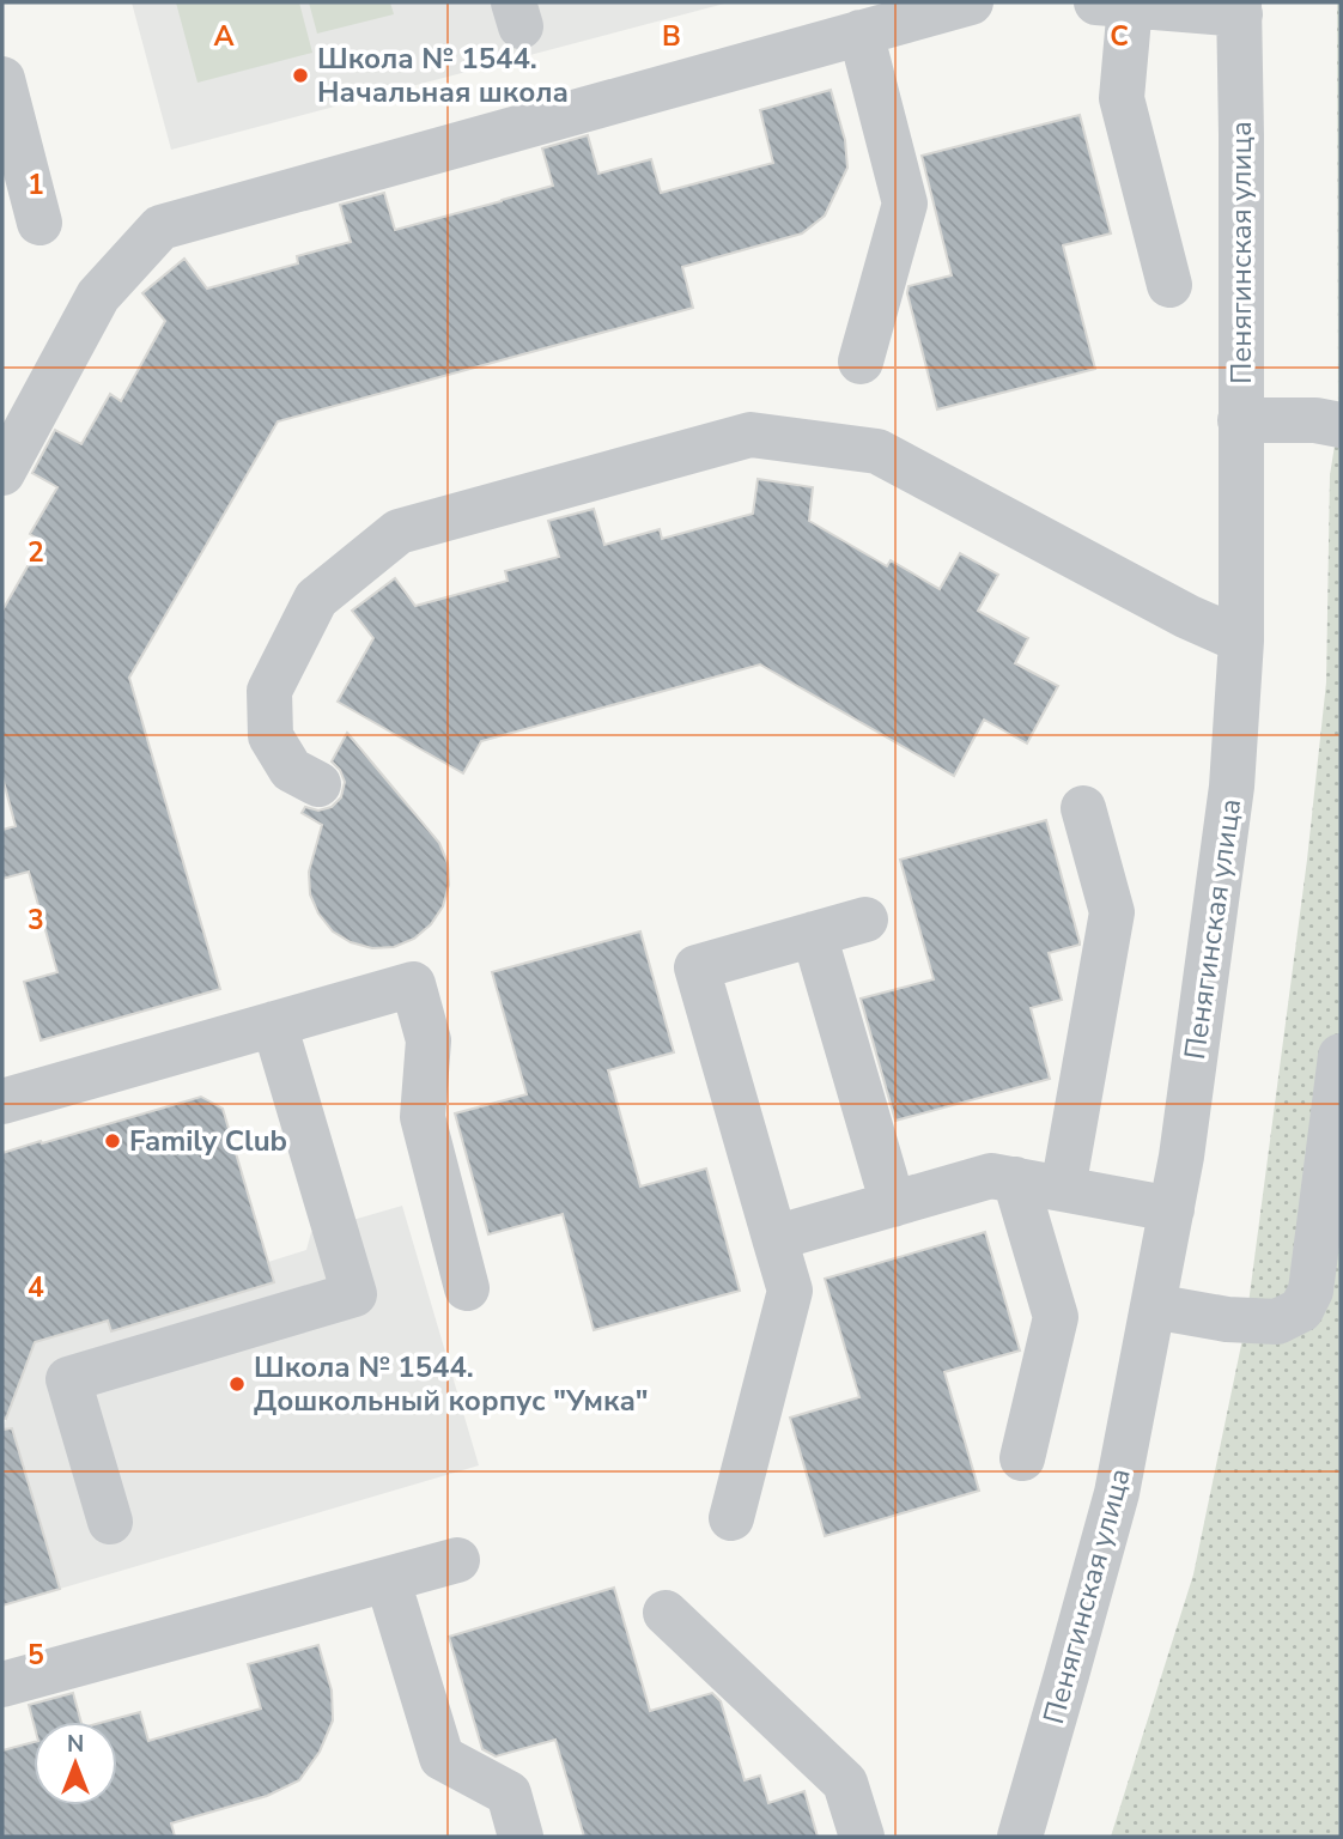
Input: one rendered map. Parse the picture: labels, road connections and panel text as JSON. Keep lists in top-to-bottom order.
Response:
{
  "streets": {
    "street": ["Пенягинская улица"]
  },
  "places": ["Школа № 1544. Начальная школа", "Family Club", "Школа № 1544. Дошкольный корпус \"Умка\""],
  "north": "top",
  "grid": {
    "columns": ["A", "B", "C"],
    "rows": [
      "1",
      "2",
      "3",
      "4",
      "5"
    ]
  }
}
